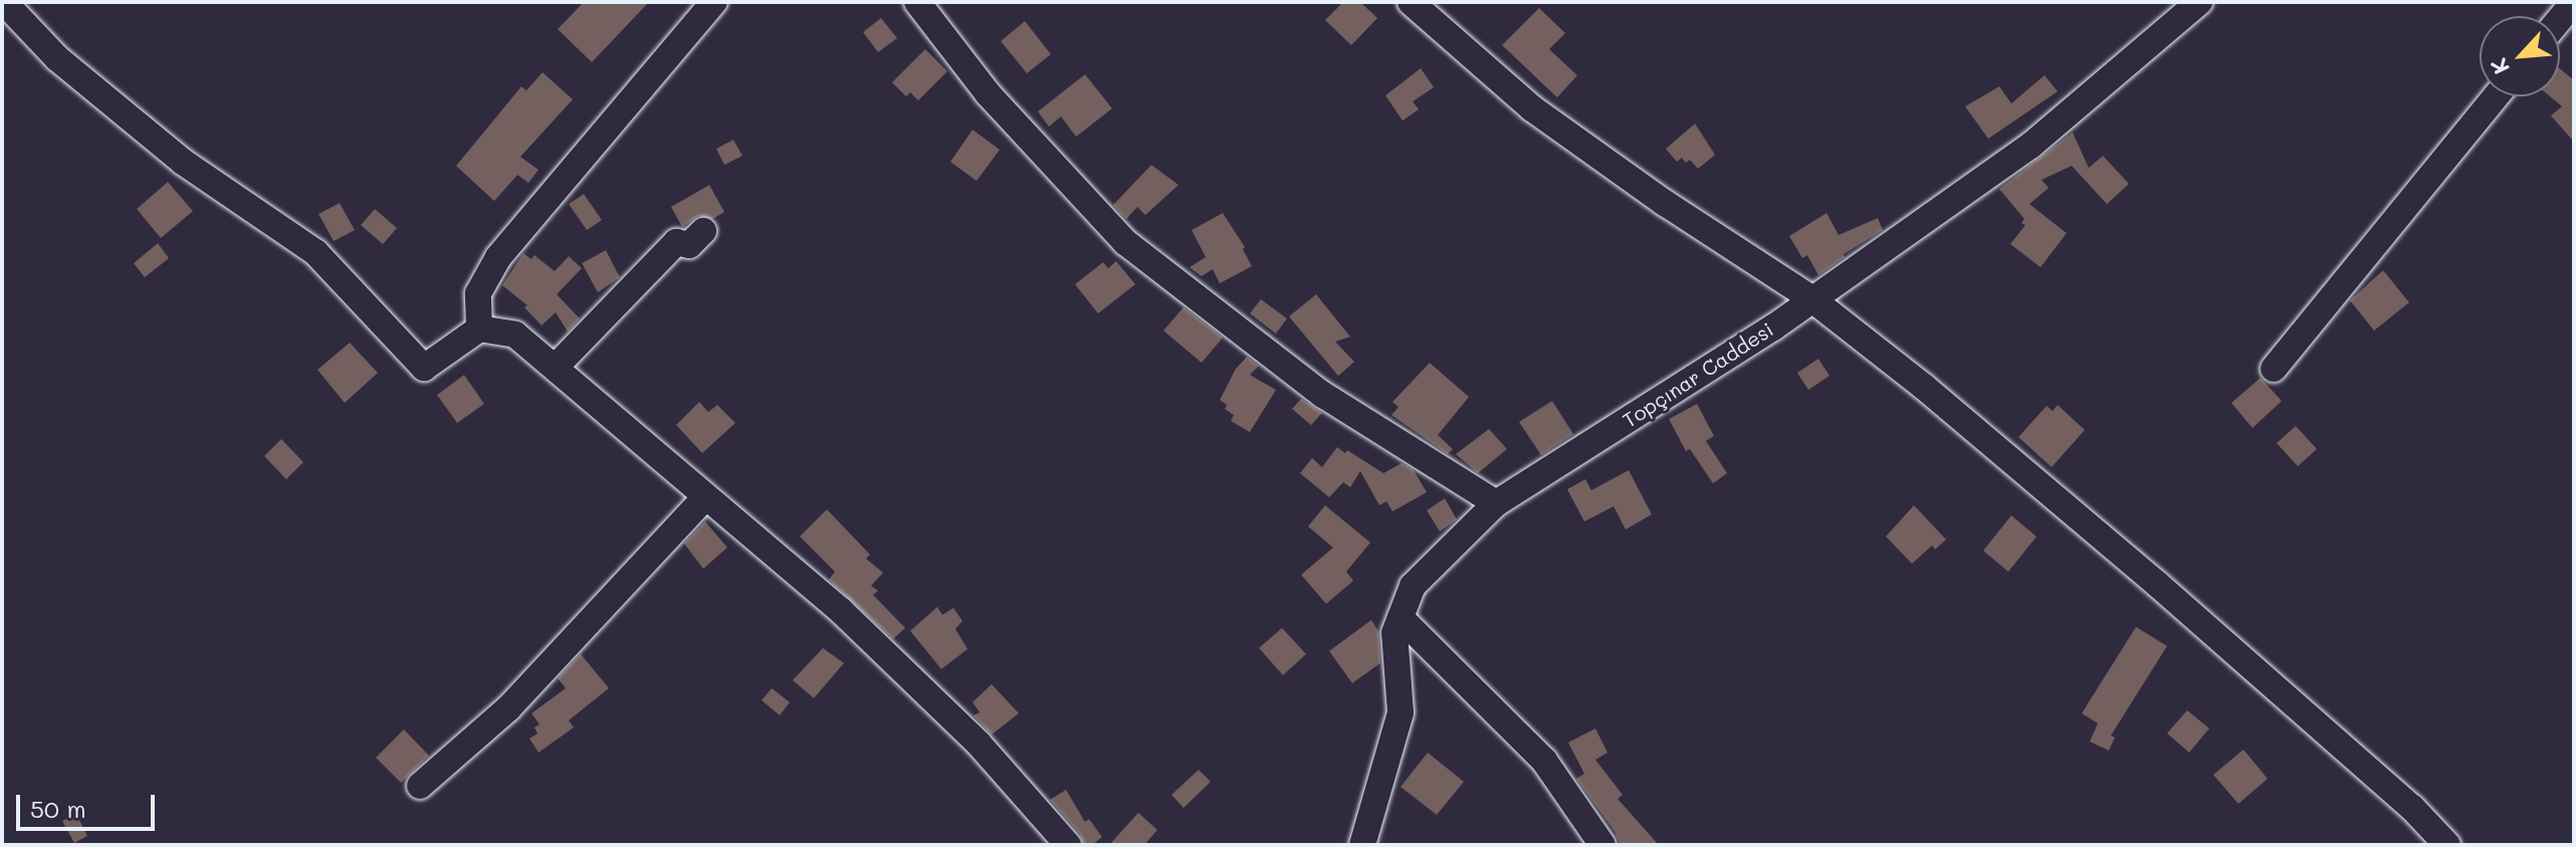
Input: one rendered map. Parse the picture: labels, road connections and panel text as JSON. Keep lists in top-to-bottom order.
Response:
{
  "streets": {
    "street": ["Topçınar Caddesi"]
  },
  "scale_bar": "50 m",
  "north": "bottom left"
}
